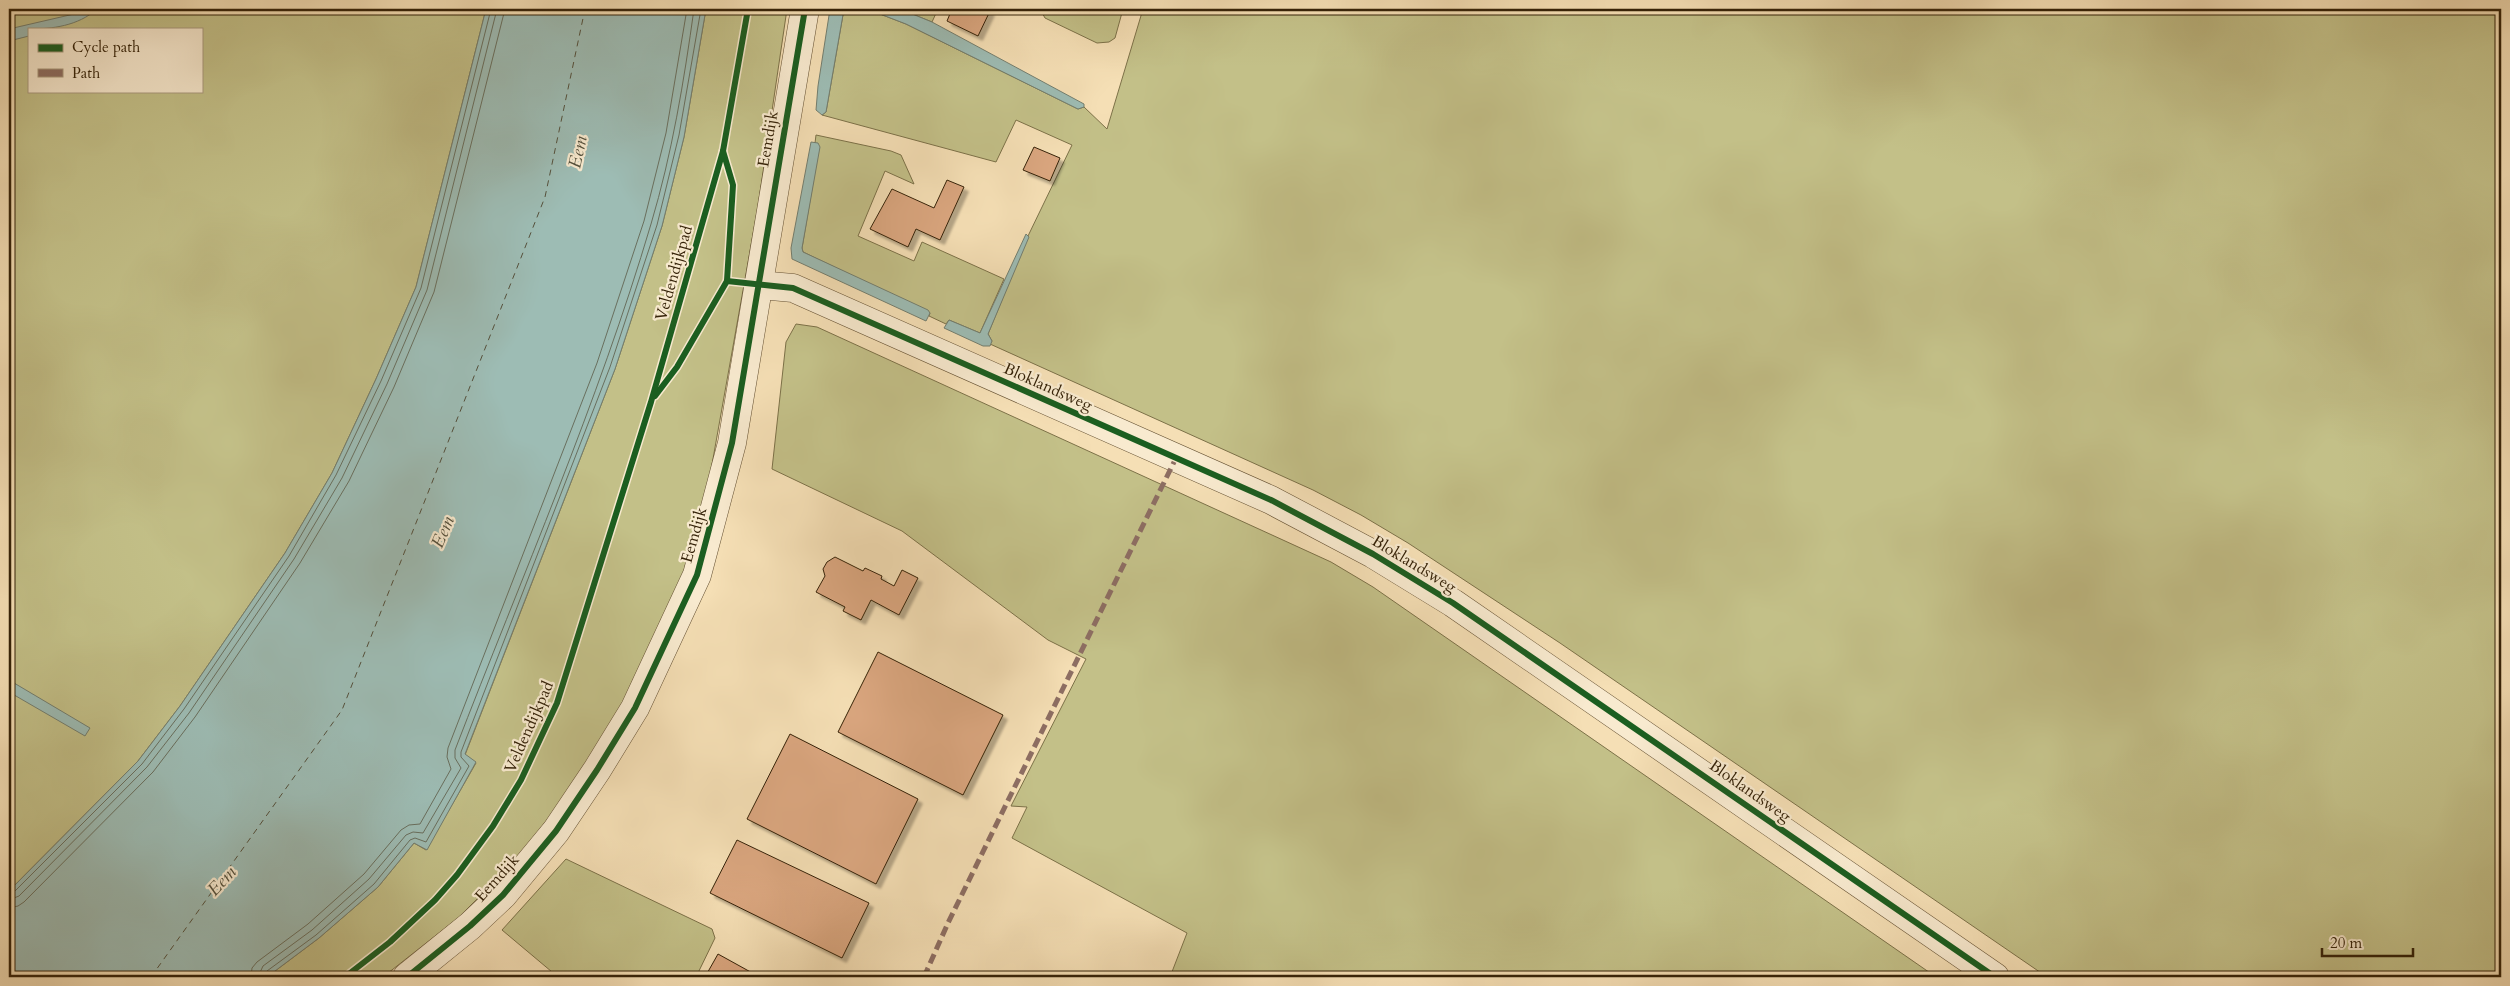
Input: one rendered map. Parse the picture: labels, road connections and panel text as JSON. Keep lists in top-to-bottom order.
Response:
{
  "streets": {
    "street": ["Eemdijk", "Bloklandsweg"],
    "cycle path": ["Veldendijkpad"]
  },
  "crossings": [
    ["Eemdijk", "Bloklandsweg"]
  ],
  "water": ["Eem"],
  "legend": ["Cycle path", "Path"],
  "scale_bar": "20 m"
}
